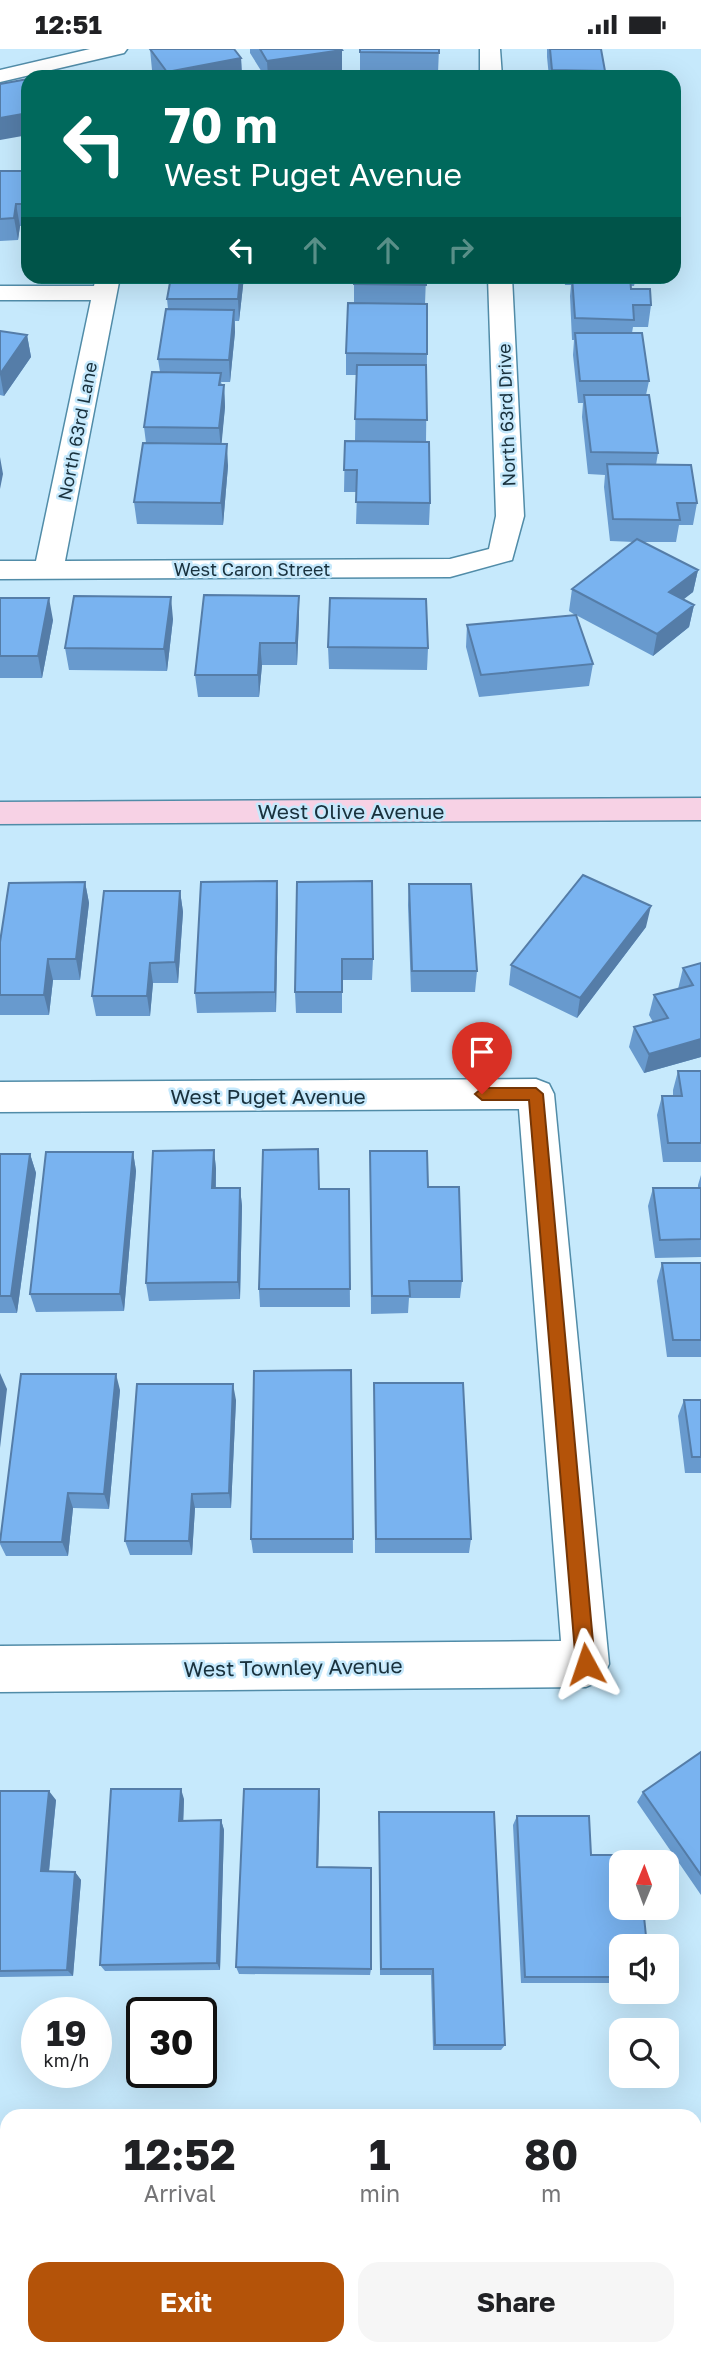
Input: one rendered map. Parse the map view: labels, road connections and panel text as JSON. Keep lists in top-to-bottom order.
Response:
{
  "streets": {
    "main road": ["West Olive Avenue"],
    "street": [
      "North 63rd Drive",
      "North 63rd Lane",
      "West Caron Street",
      "West Puget Avenue",
      "West Townley Avenue"
    ]
  },
  "crossings": [
    ["North 63rd Drive", "West Caron Street"],
    ["North 63rd Lane", "West Caron Street"],
    ["West Puget Avenue", "West Townley Avenue"]
  ],
  "north": "top",
  "page": {
    "status": "12:51",
    "turn": ["70 m", "West Puget Avenue"],
    "speed": "19 km/h",
    "limit": "30",
    "eta": [
      "12:52",
      "Arrival",
      "1",
      "min",
      "80",
      "m"
    ],
    "buttons": ["Exit", "Share"]
  }
}
